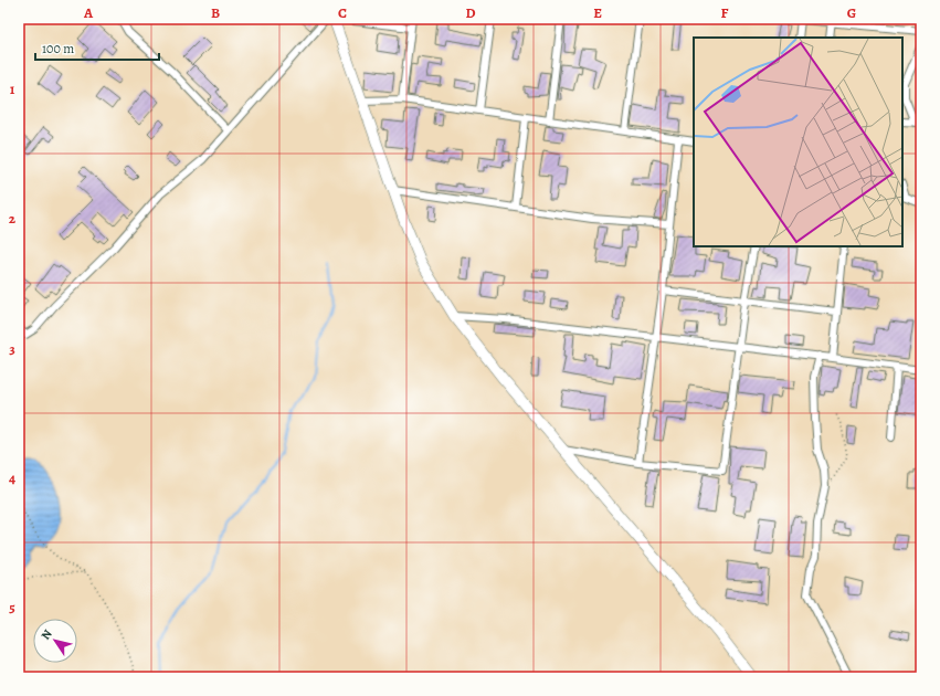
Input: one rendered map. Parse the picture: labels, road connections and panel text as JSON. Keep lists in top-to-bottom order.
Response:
{
  "scale_bar": "100 m",
  "north": "top left",
  "grid": {
    "columns": [
      "A",
      "B",
      "C",
      "D",
      "E",
      "F",
      "G"
    ],
    "rows": [
      "1",
      "2",
      "3",
      "4",
      "5"
    ]
  }
}
